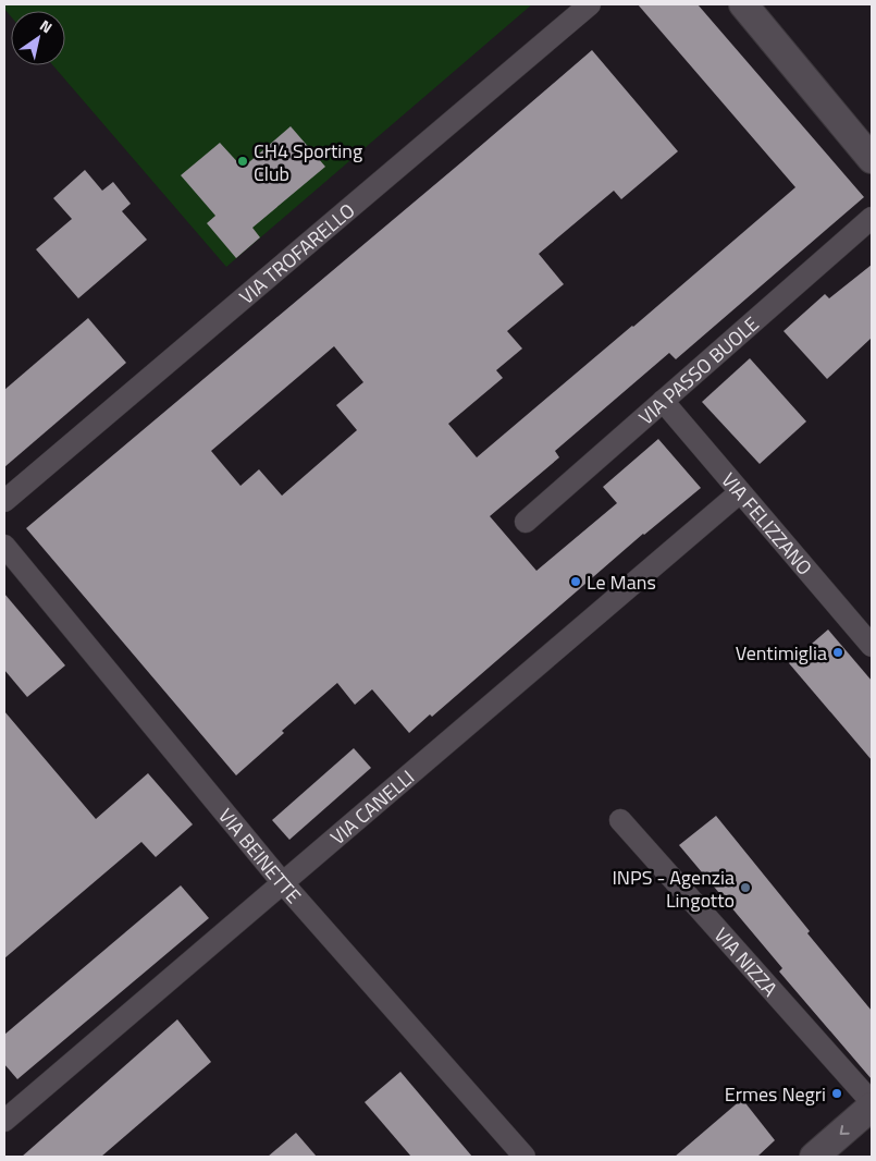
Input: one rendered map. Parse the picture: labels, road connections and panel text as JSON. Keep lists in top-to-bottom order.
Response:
{
  "streets": {
    "street": [
      "VIA TROFARELLO",
      "VIA PASSO BUOLE",
      "VIA FELIZZANO",
      "VIA CANELLI",
      "VIA BEINETTE",
      "VIA NIZZA"
    ]
  },
  "crossings": [
    ["VIA PASSO BUOLE", "VIA FELIZZANO"],
    ["VIA FELIZZANO", "VIA CANELLI"],
    ["VIA CANELLI", "VIA BEINETTE"]
  ],
  "places": [
    "CH4 Sporting Club",
    "Le Mans",
    "Ventimiglia",
    "INPS - Agenzia Lingotto",
    "Ermes Negri"
  ],
  "north": "top right"
}
